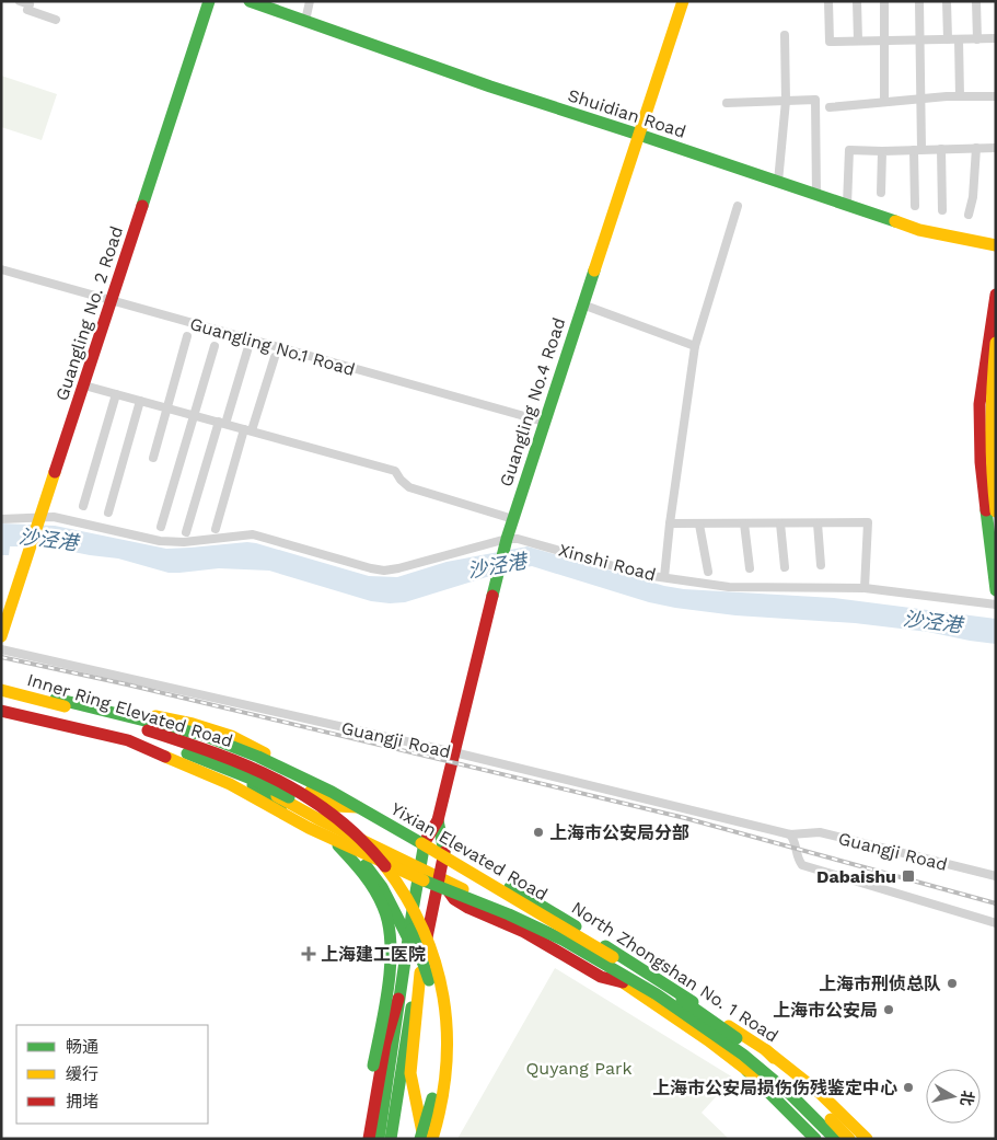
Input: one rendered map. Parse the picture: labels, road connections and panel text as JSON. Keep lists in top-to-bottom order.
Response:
{
  "streets": {
    "main road": [
      "Shuidian Road",
      "Guangling No. 2 Road",
      "Guangling No.4 Road",
      "Inner Ring Elevated Road",
      "Yixian Elevated Road",
      "North Zhongshan No. 1 Road"
    ],
    "street": ["Guangling No.1 Road", "Xinshi Road", "Guangji Road"]
  },
  "crossings": [
    ["Shuidian Road", "Guangling No.4 Road"],
    ["Guangling No. 2 Road", "Guangling No.1 Road"],
    ["Guangling No. 2 Road", "Xinshi Road"],
    ["Guangling No.1 Road", "Guangling No.4 Road"],
    ["Guangling No.4 Road", "Xinshi Road"],
    ["Guangling No.4 Road", "Guangji Road"],
    ["Inner Ring Elevated Road", "Yixian Elevated Road"]
  ],
  "water": ["沙泾港"],
  "parks": ["Quyang Park"],
  "places": {
    "other": [
      "上海市公安局分部",
      "上海市刑侦总队",
      "上海市公安局",
      "上海市公安局损伤伤残鉴定中心"
    ],
    "transit": ["Dabaishu"],
    "health": ["上海建工医院"]
  },
  "legend": ["畅通", "缓行", "拥堵"],
  "north": "right"
}
